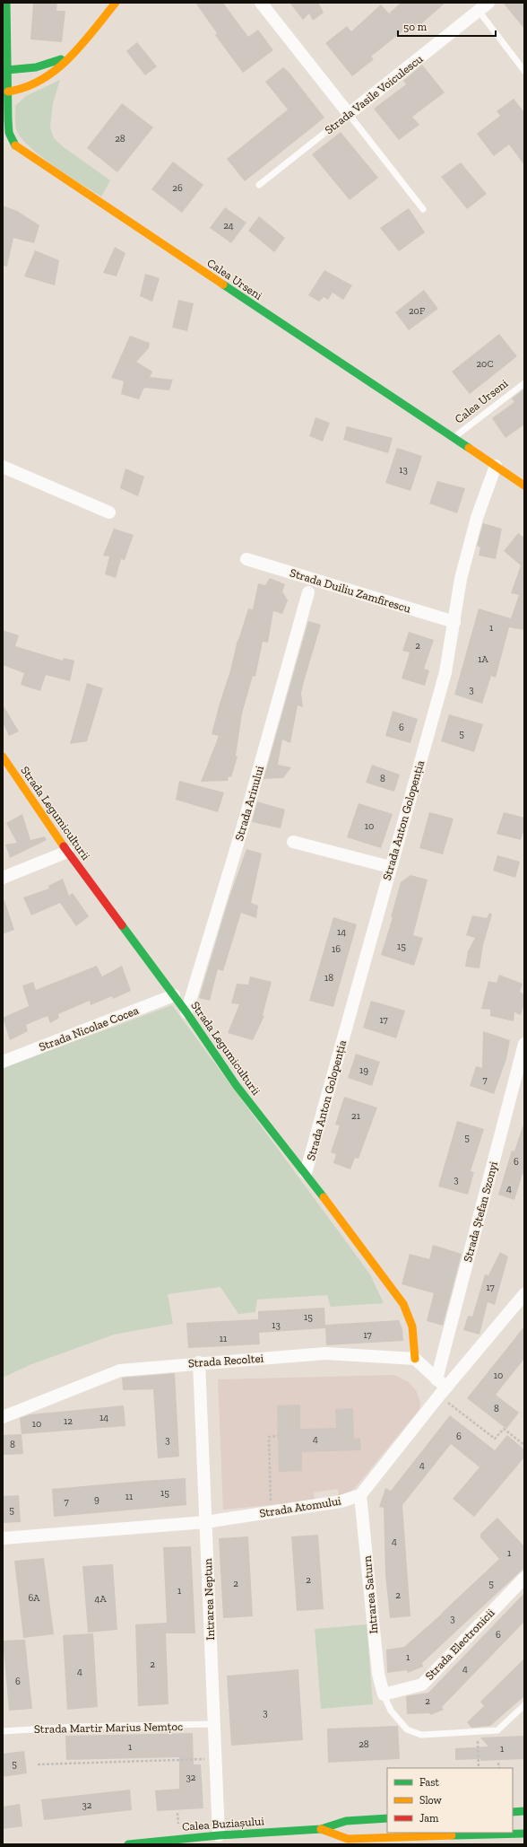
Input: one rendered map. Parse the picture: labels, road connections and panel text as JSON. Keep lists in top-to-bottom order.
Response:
{
  "streets": {
    "street": [
      "Strada Vasile Voiculescu",
      "Calea Urseni",
      "Strada Duiliu Zamfirescu",
      "Strada Arinului",
      "Strada Legumiculturii",
      "Strada Anton Golopenția",
      "Strada Nicolae Cocea",
      "Strada Ștefan Szonyi",
      "Strada Recoltei",
      "Strada Atomului",
      "Intrarea Saturn",
      "Intrarea Neptun",
      "Strada Electronicii",
      "Calea Buziașului"
    ],
    "lane": ["Strada Martir Marius Nemțoc"]
  },
  "crossings": [
    ["Calea Urseni", "Strada Anton Golopenția"],
    ["Strada Duiliu Zamfirescu", "Strada Anton Golopenția"],
    ["Strada Arinului", "Strada Legumiculturii"],
    ["Strada Legumiculturii", "Strada Anton Golopenția"],
    ["Strada Legumiculturii", "Strada Nicolae Cocea"],
    ["Strada Legumiculturii", "Strada Recoltei"],
    ["Strada Recoltei", "Intrarea Neptun"],
    ["Strada Atomului", "Intrarea Saturn"],
    ["Strada Atomului", "Intrarea Neptun"],
    ["Intrarea Saturn", "Strada Electronicii"],
    ["Intrarea Neptun", "Strada Martir Marius Nemțoc"],
    ["Intrarea Neptun", "Calea Buziașului"]
  ],
  "house_numbers": [
    "28",
    "26",
    "24",
    "20F",
    "20C",
    "13",
    "1",
    "2",
    "1A",
    "3",
    "6",
    "5",
    "8",
    "10",
    "14",
    "15",
    "16",
    "18",
    "17",
    "19",
    "7",
    "21",
    "5",
    "6",
    "3",
    "4",
    "17",
    "15",
    "13",
    "17",
    "11",
    "10",
    "8",
    "14",
    "12",
    "10",
    "6",
    "4",
    "3",
    "8",
    "4",
    "15",
    "11",
    "9",
    "7",
    "5",
    "4",
    "1",
    "2",
    "2",
    "5",
    "1",
    "2",
    "6A",
    "4A",
    "3",
    "6",
    "1",
    "2",
    "4",
    "4",
    "6",
    "2",
    "3",
    "28",
    "1",
    "1",
    "5",
    "32",
    "32"
  ],
  "legend": ["Fast", "Slow", "Jam"],
  "scale_bar": "50 m"
}
